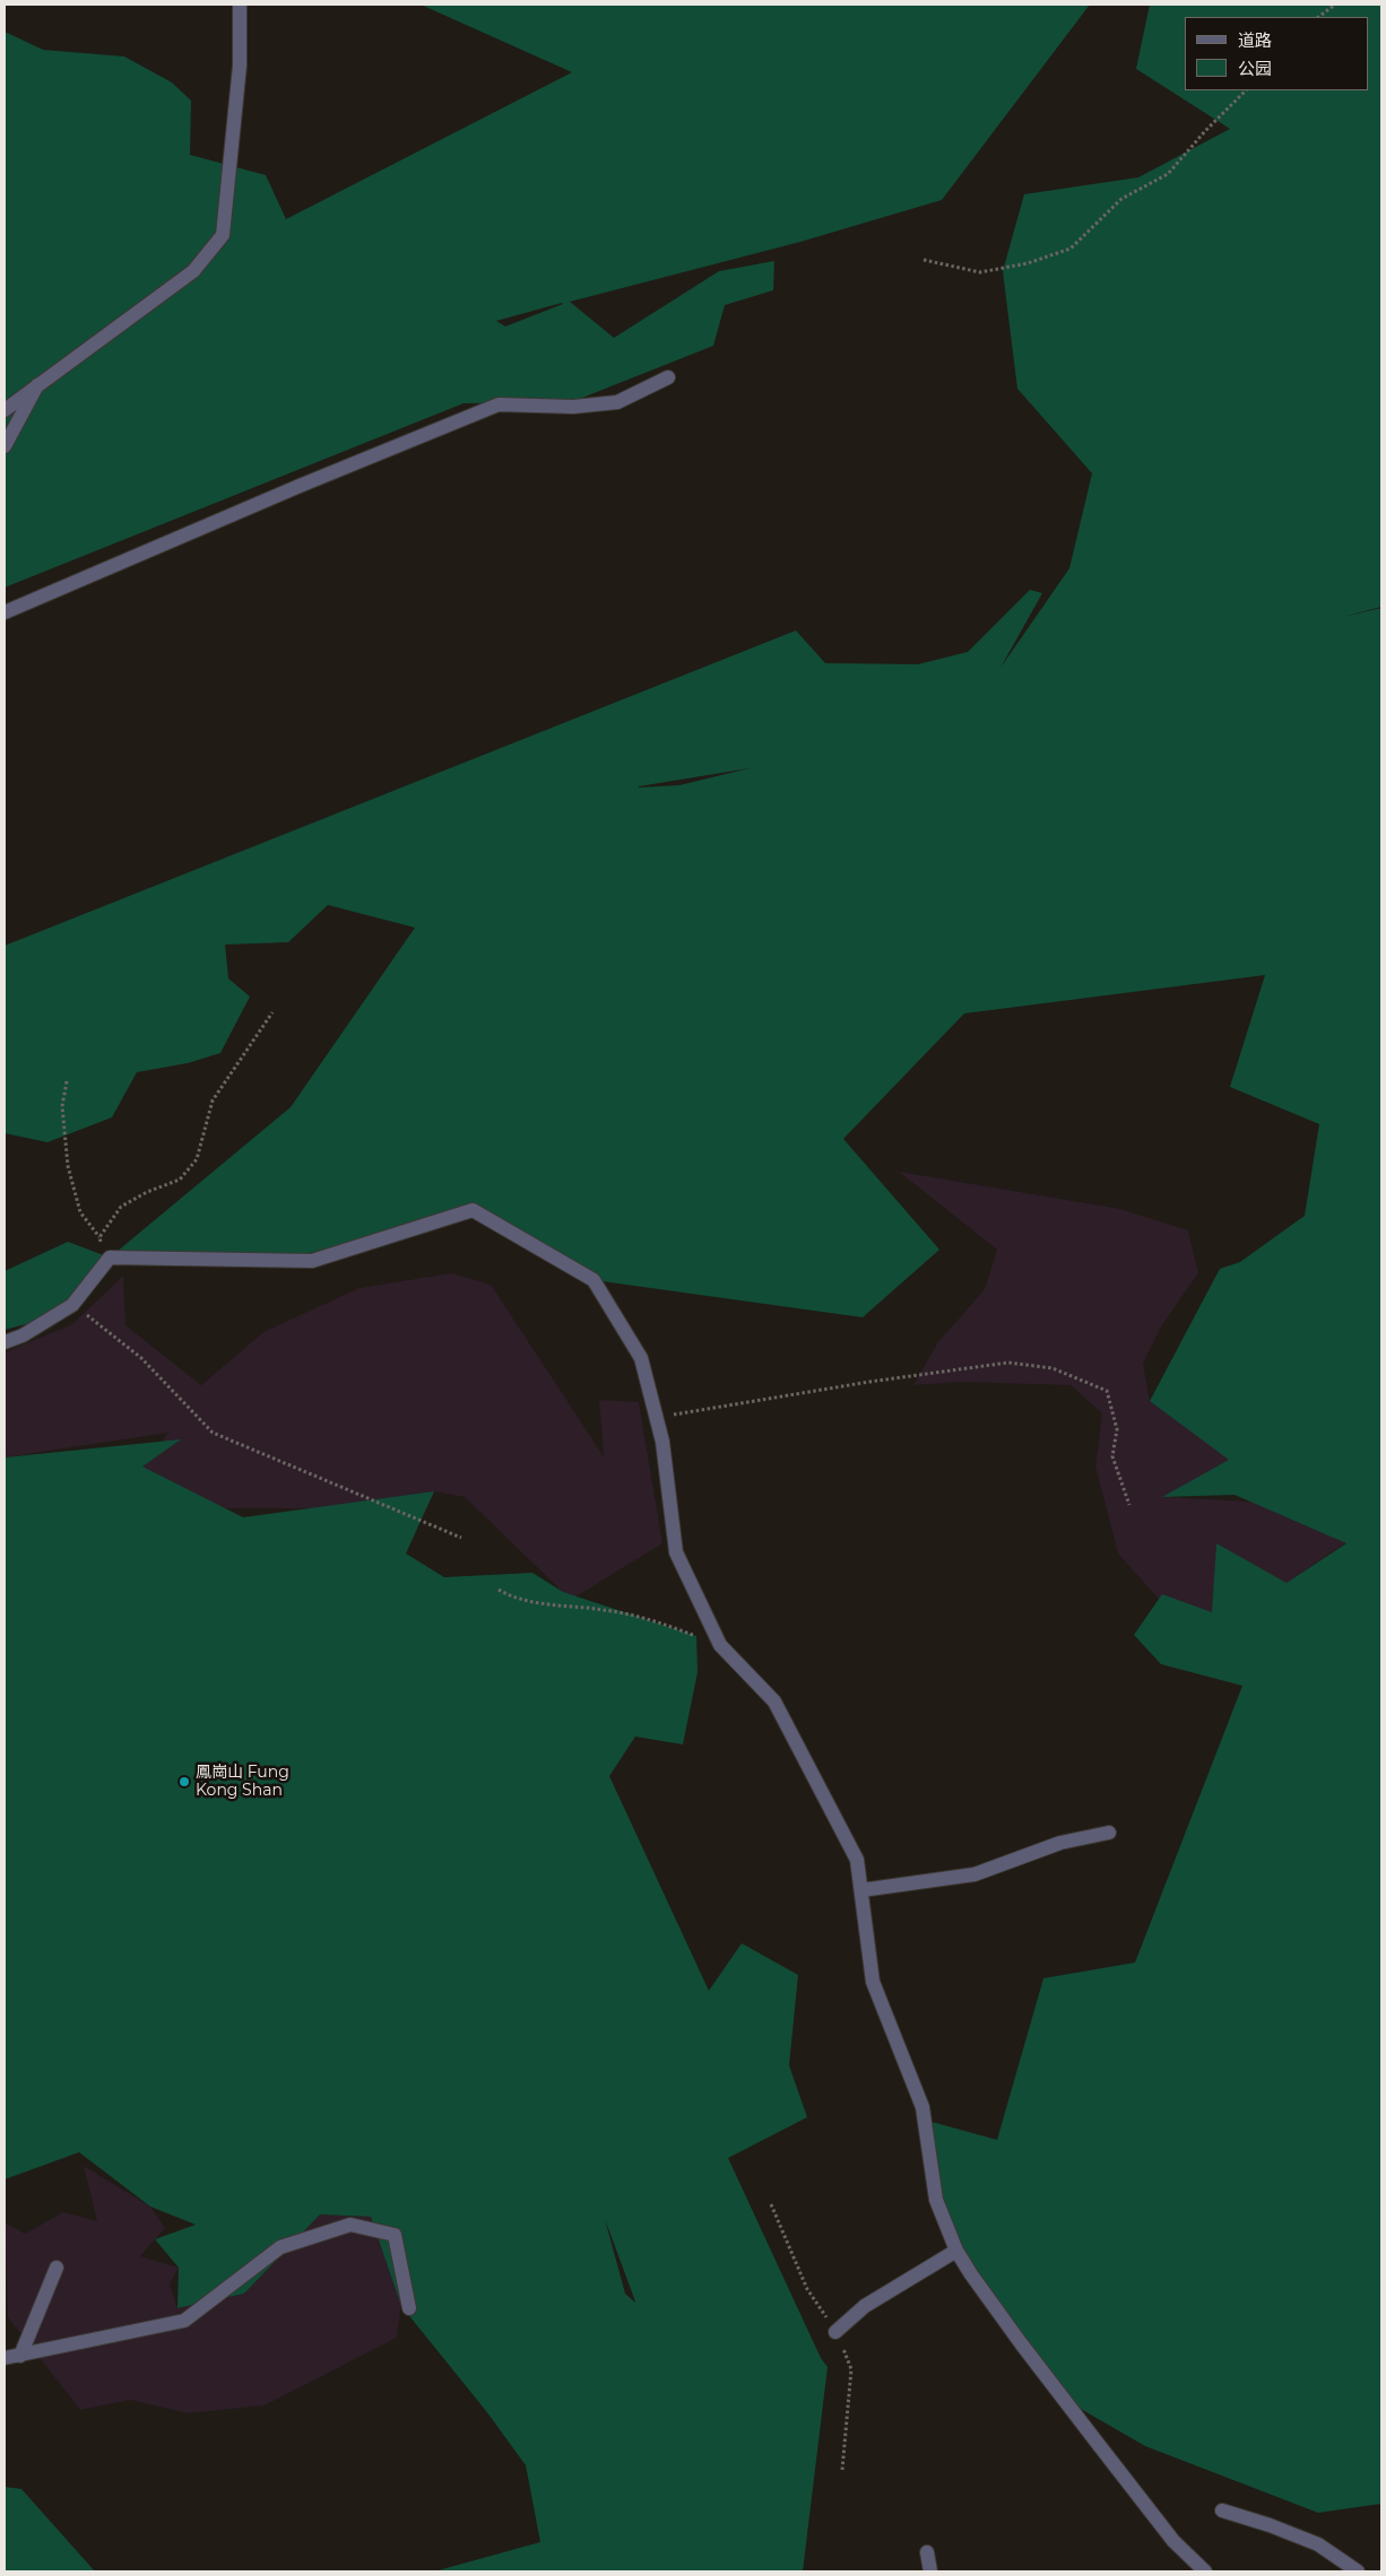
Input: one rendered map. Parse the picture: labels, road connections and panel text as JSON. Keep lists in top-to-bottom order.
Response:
{
  "places": ["鳳崗山 Fung Kong Shan"],
  "legend": ["道路", "公园"]
}
